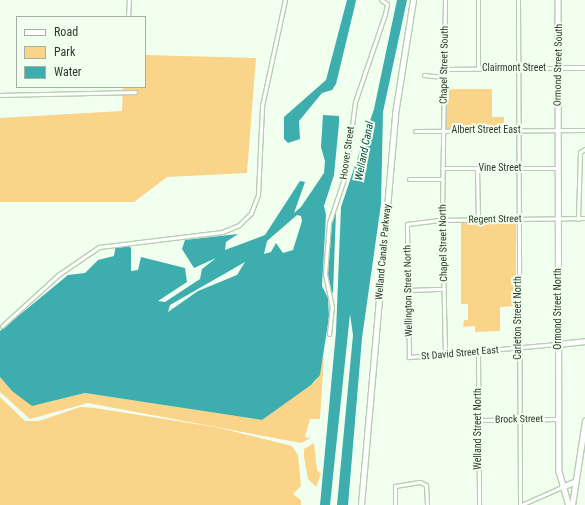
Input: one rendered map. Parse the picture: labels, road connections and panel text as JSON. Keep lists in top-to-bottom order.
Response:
{
  "streets": {
    "street": [
      "Chapel Street South",
      "Ormond Street South",
      "Clairmont Street",
      "Albert Street East",
      "Hoover Street",
      "Vine Street",
      "Regent Street",
      "Chapel Street North",
      "Welland Canals Parkway",
      "Wellington Street North",
      "Ormond Street North",
      "Carleton Street North",
      "St David Street East",
      "Brock Street",
      "Welland Street North"
    ]
  },
  "crossings": [
    ["Chapel Street South", "Clairmont Street"],
    ["Chapel Street South", "Albert Street East"],
    ["Chapel Street South", "Chapel Street North"],
    ["Ormond Street South", "Clairmont Street"],
    ["Ormond Street South", "Albert Street East"],
    ["Ormond Street South", "Ormond Street North"],
    ["Clairmont Street", "Carleton Street North"],
    ["Albert Street East", "Chapel Street North"],
    ["Albert Street East", "Ormond Street North"],
    ["Albert Street East", "Carleton Street North"],
    ["Vine Street", "Chapel Street North"],
    ["Vine Street", "Ormond Street North"],
    ["Vine Street", "Carleton Street North"],
    ["Regent Street", "Chapel Street North"],
    ["Regent Street", "Wellington Street North"],
    ["Regent Street", "Ormond Street North"],
    ["Regent Street", "Carleton Street North"],
    ["Chapel Street North", "St David Street East"],
    ["Wellington Street North", "St David Street East"],
    ["Ormond Street North", "St David Street East"],
    ["Ormond Street North", "Brock Street"],
    ["Carleton Street North", "St David Street East"],
    ["Carleton Street North", "Brock Street"],
    ["St David Street East", "Welland Street North"],
    ["Brock Street", "Welland Street North"]
  ],
  "water": ["Welland Canal"],
  "legend": ["Road", "Park", "Water"]
}
